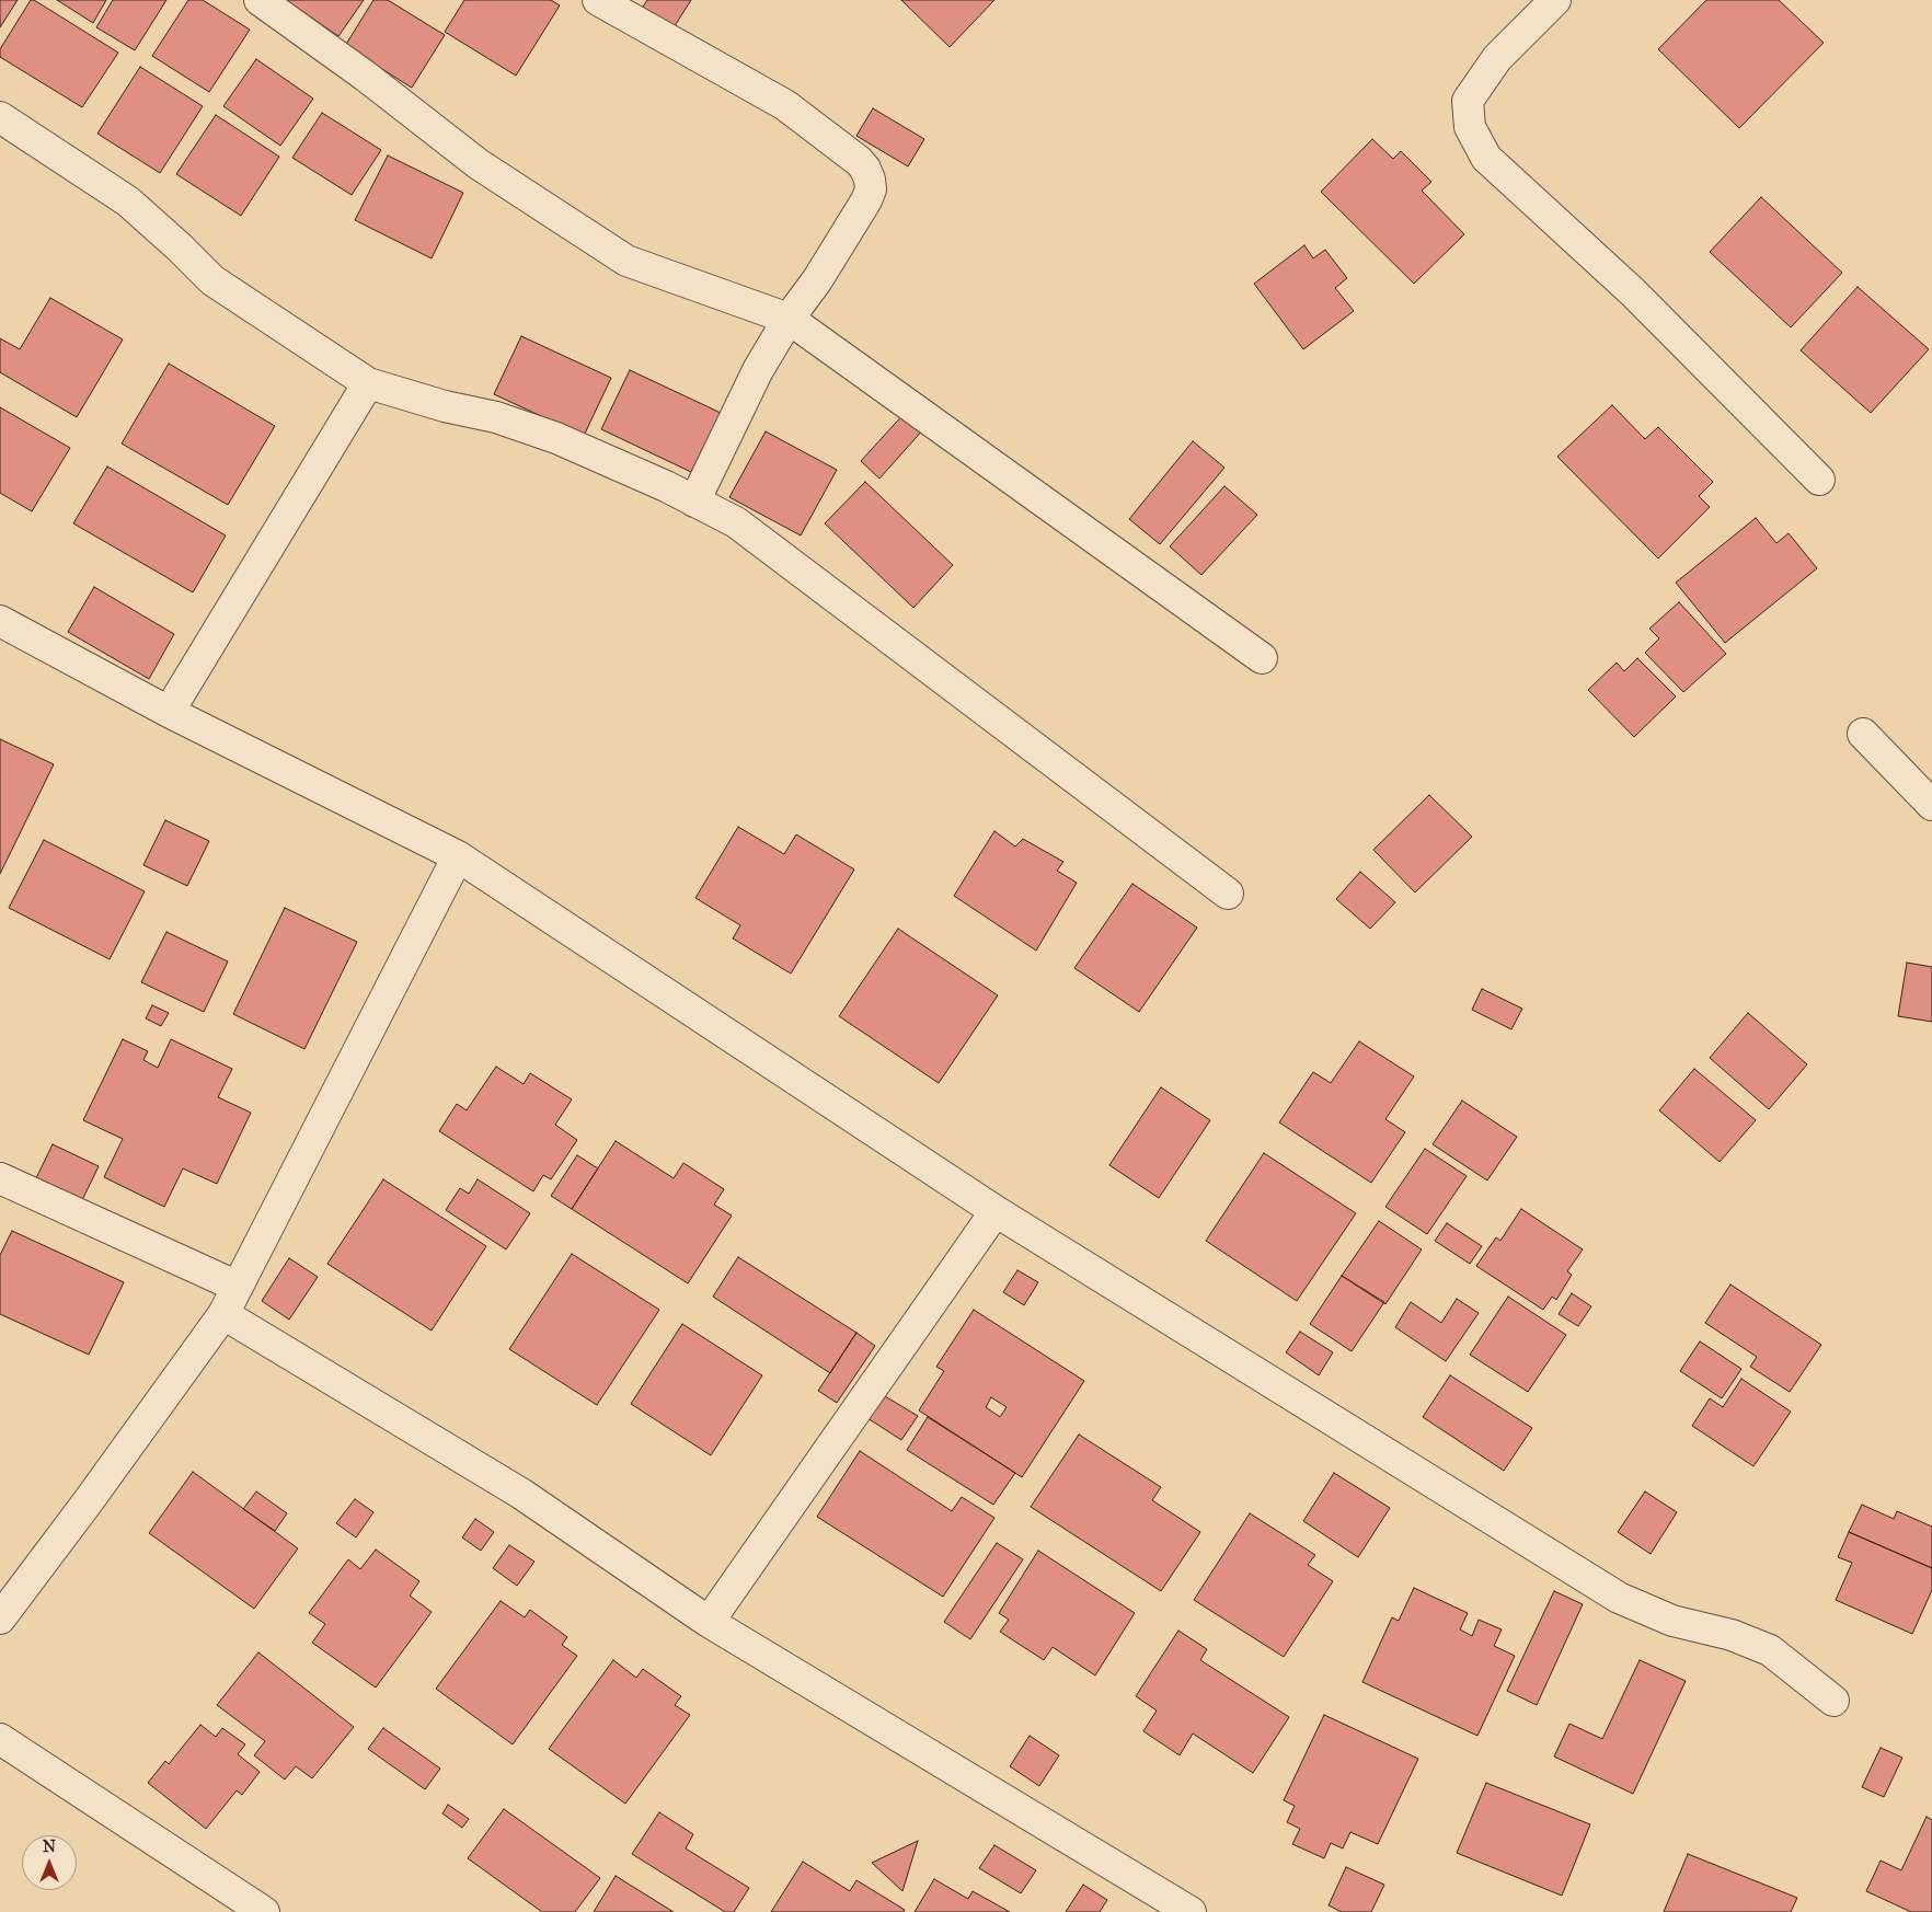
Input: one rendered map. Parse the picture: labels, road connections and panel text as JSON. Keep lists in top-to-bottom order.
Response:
{
  "north": "top"
}
